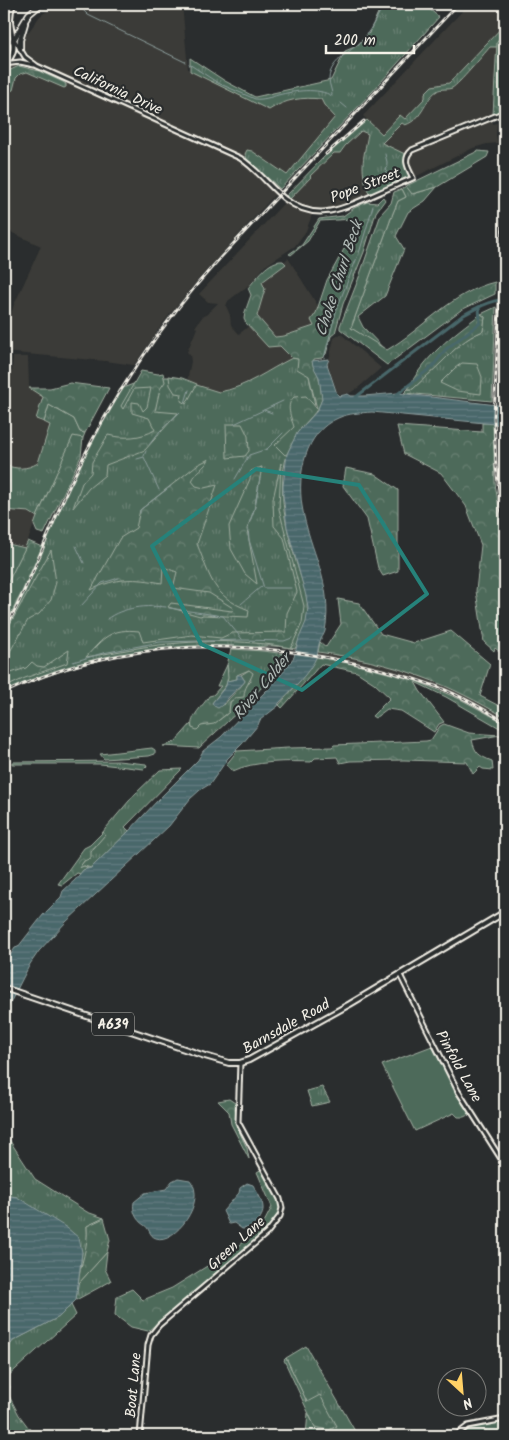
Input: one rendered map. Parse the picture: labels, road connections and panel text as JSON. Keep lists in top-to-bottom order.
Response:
{
  "streets": {
    "main road": ["A639", "Barnsdale Road"],
    "street": [
      "California Drive",
      "Pope Street",
      "Pinfold Lane",
      "Green Lane",
      "Boat Lane"
    ]
  },
  "crossings": [
    ["California Drive", "Pope Street"],
    ["Barnsdale Road", "Pinfold Lane"],
    ["Barnsdale Road", "Green Lane"],
    ["Green Lane", "Boat Lane"]
  ],
  "water": ["Choke Churl Beck", "River Calder"],
  "scale_bar": "200 m",
  "north": "bottom right"
}
